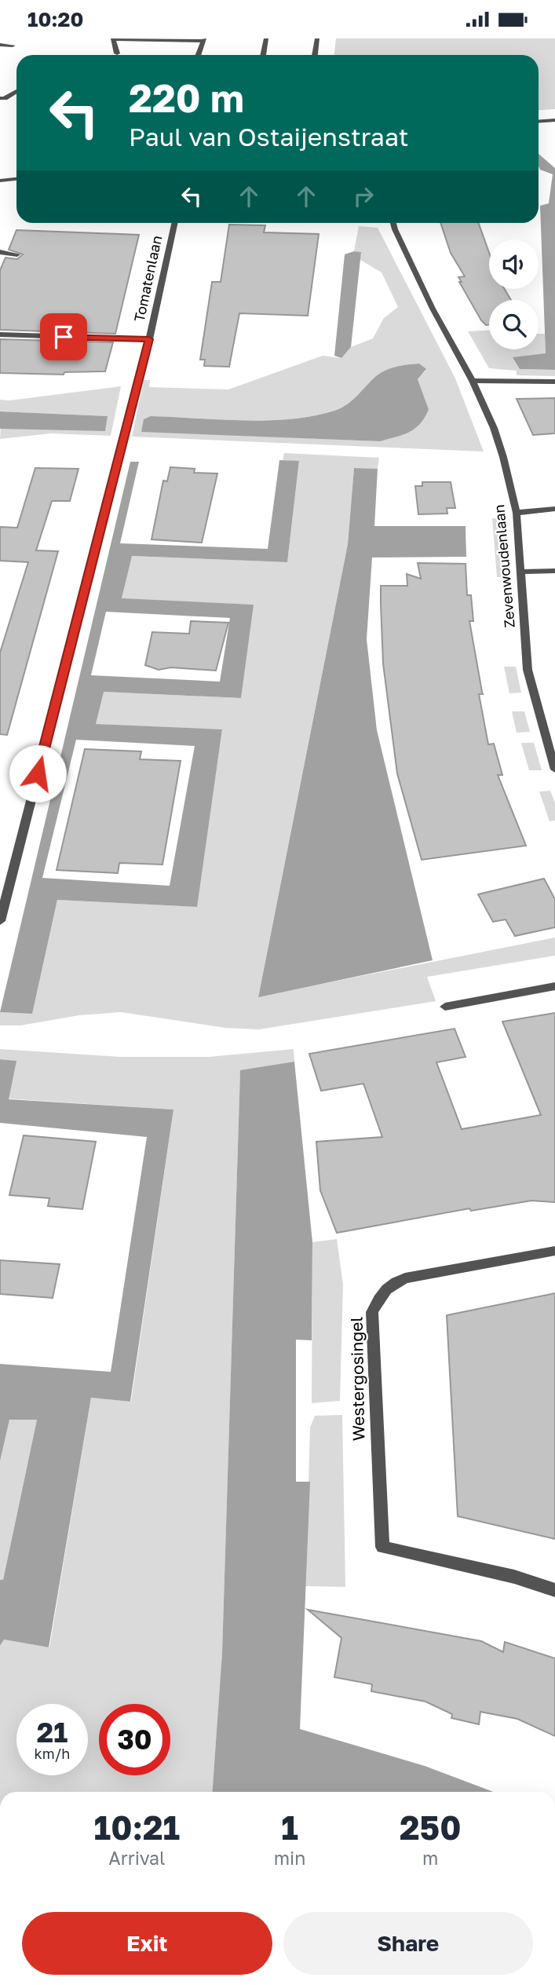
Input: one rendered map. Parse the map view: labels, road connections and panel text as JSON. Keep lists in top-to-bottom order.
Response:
{
  "streets": {
    "street": ["Tomatenlaan", "Zevenwoudenlaan", "Westergosingel"]
  },
  "page": {
    "status": "10:20",
    "turn": ["220 m", "Paul van Ostaijenstraat"],
    "speed": "21 km/h",
    "limit": "30",
    "eta": [
      "10:21",
      "Arrival",
      "1",
      "min",
      "250",
      "m"
    ],
    "buttons": ["Exit", "Share"]
  }
}
